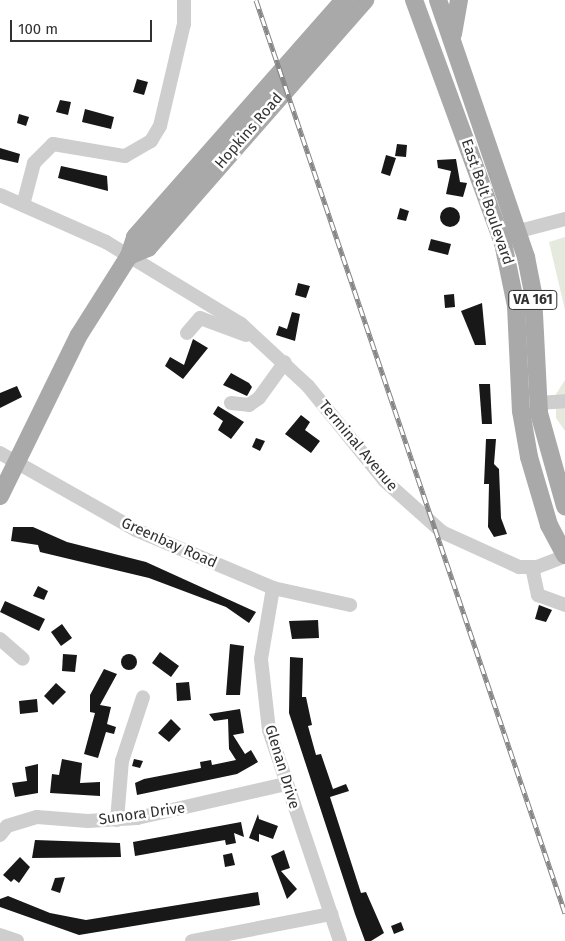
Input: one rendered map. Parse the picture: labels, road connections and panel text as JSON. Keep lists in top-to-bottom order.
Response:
{
  "streets": {
    "main road": ["Hopkins Road", "East Belt Boulevard", "VA 161"],
    "street": [
      "Terminal Avenue",
      "Greenbay Road",
      "Glenan Drive",
      "Sunora Drive"
    ]
  },
  "crossings": [
    ["Hopkins Road", "Terminal Avenue"],
    ["Hopkins Road", "Greenbay Road"],
    ["East Belt Boulevard", "Terminal Avenue"],
    ["Greenbay Road", "Glenan Drive"],
    ["Glenan Drive", "Sunora Drive"]
  ],
  "scale_bar": "100 m"
}
